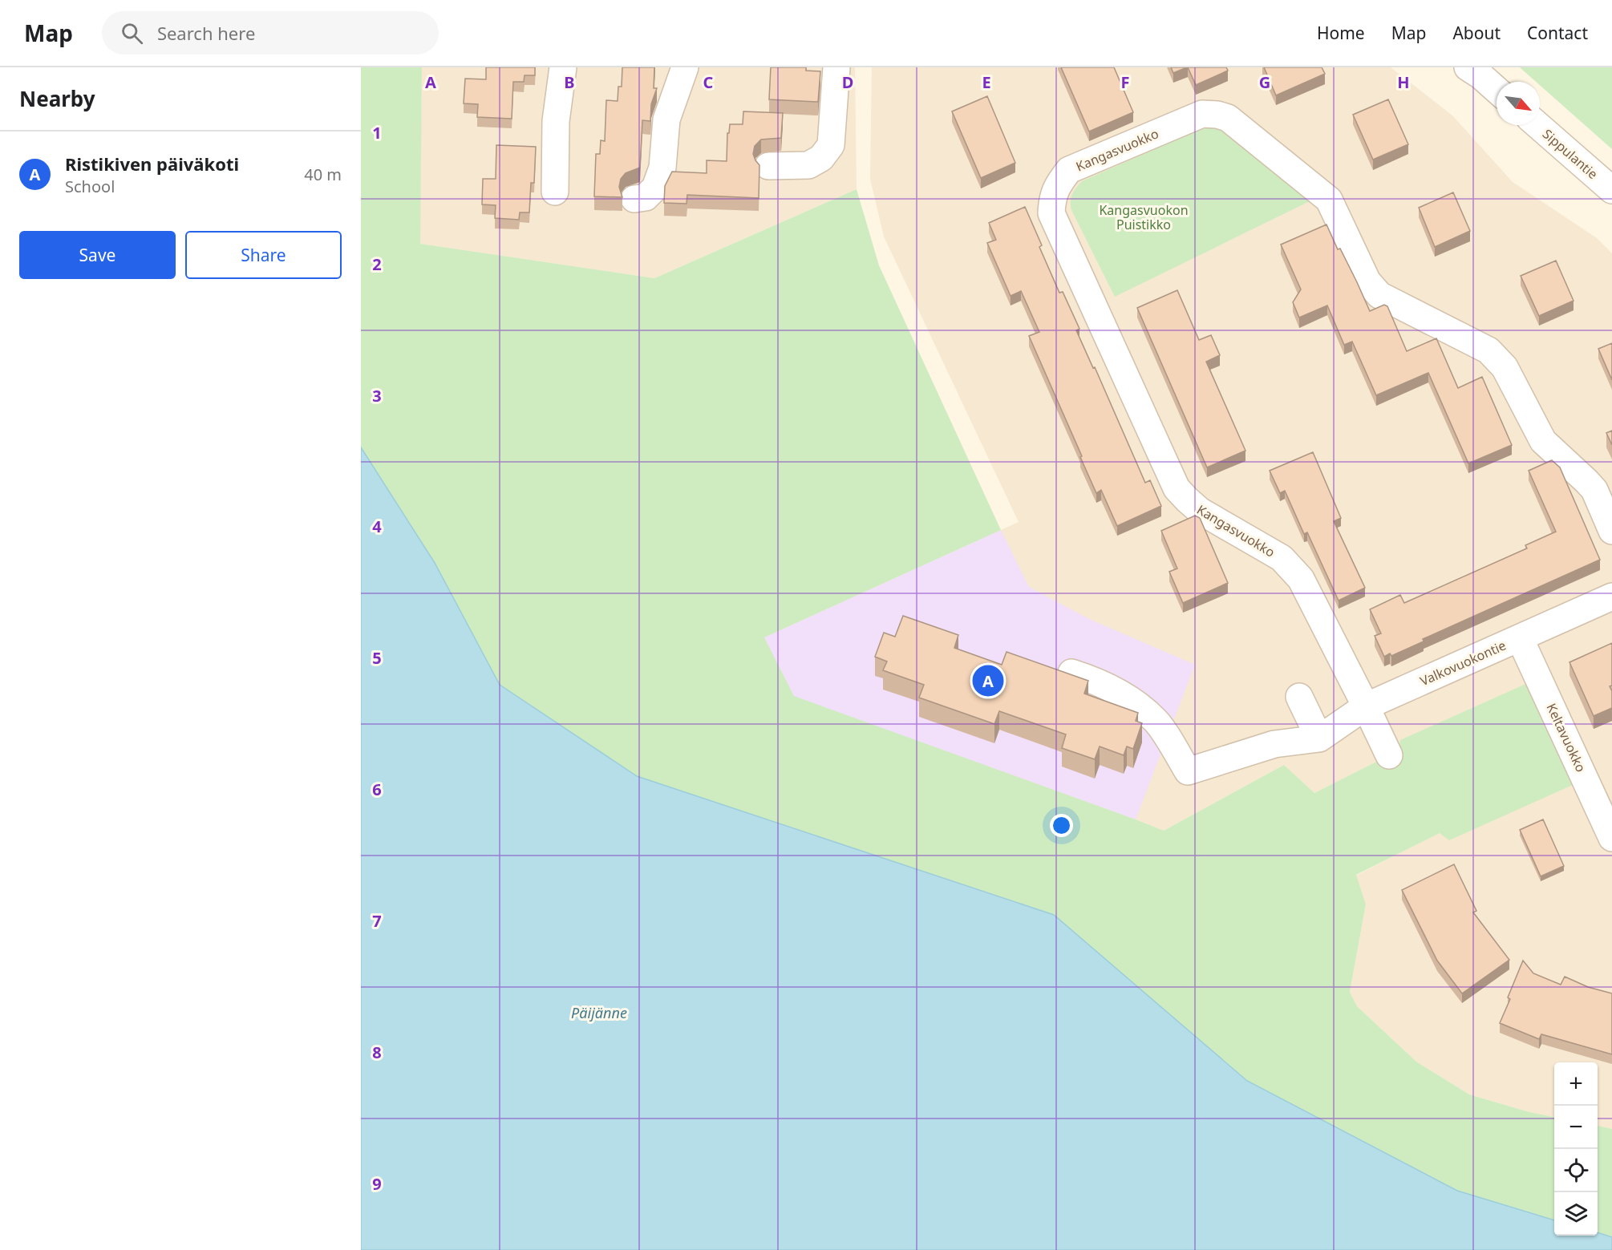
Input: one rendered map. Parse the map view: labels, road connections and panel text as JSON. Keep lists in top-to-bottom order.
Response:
{
  "streets": {
    "street": [
      "Kangasvuokko",
      "Sippulantie",
      "Valkovuokontie",
      "Keltavuokko"
    ]
  },
  "crossings": [
    ["Kangasvuokko", "Valkovuokontie"],
    ["Valkovuokontie", "Keltavuokko"]
  ],
  "water": ["Päijänne"],
  "parks": ["Kangasvuokon Puistikko"],
  "north": "bottom right",
  "page": {
    "header": "Map",
    "search": "Search here",
    "nav": [
      "Home",
      "Map",
      "About",
      "Contact"
    ],
    "heading": "Nearby",
    "list": [
      {
        "mark": "A",
        "name": "Ristikiven päiväkoti",
        "note": "School",
        "value": "40 m"
      }
    ],
    "buttons": ["Save", "Share"],
    "pins": "A",
    "map_buttons": ["+", "−"]
  },
  "grid": {
    "columns": [
      "A",
      "B",
      "C",
      "D",
      "E",
      "F",
      "G",
      "H"
    ],
    "rows": [
      "1",
      "2",
      "3",
      "4",
      "5",
      "6",
      "7",
      "8",
      "9"
    ]
  }
}
